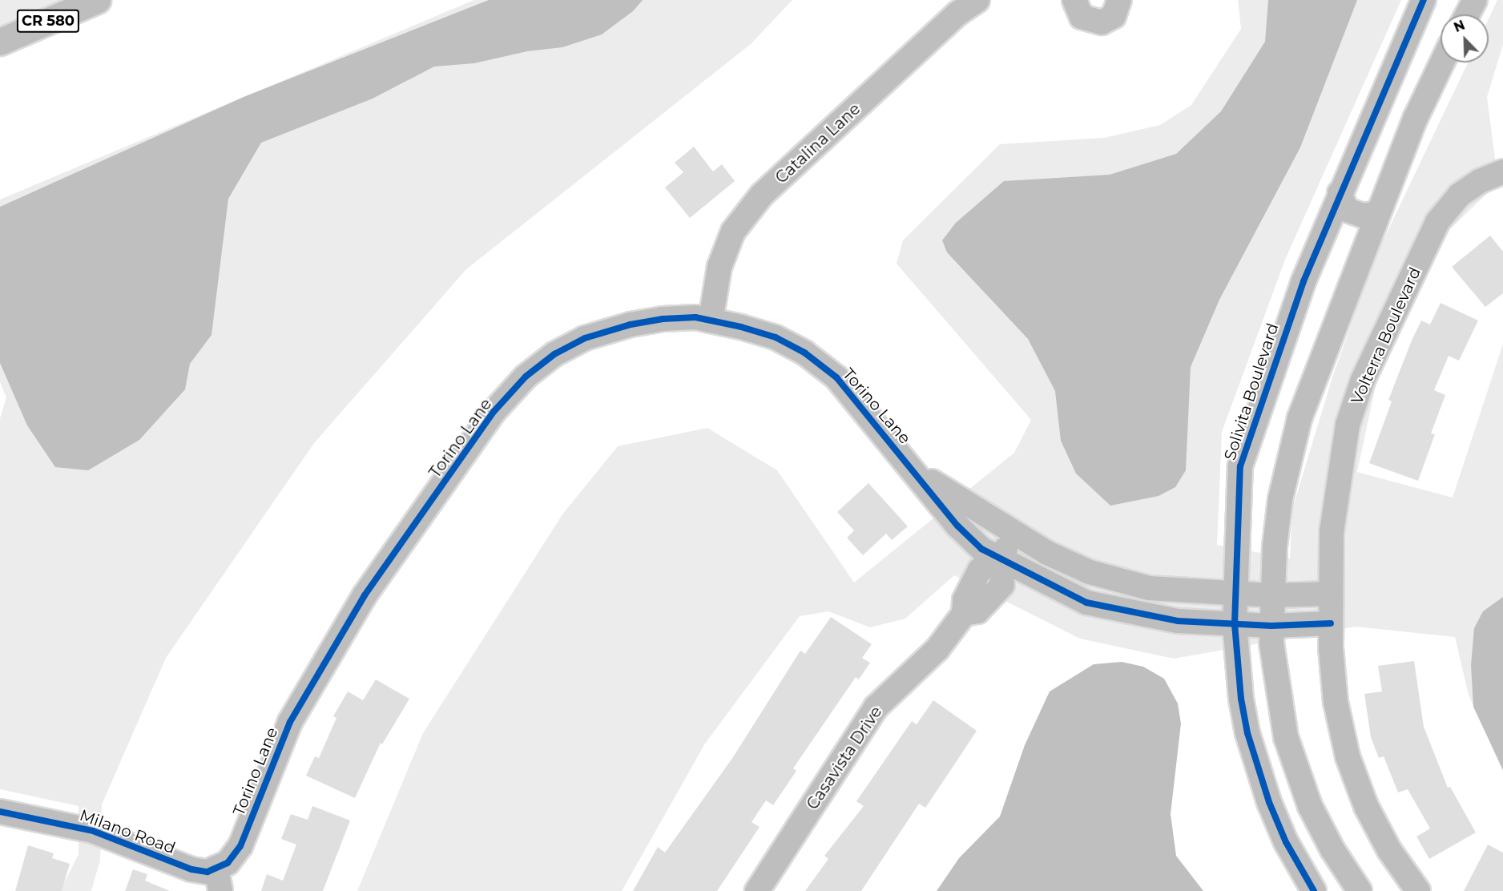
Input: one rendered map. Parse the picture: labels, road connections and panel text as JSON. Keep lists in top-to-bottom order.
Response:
{
  "streets": {
    "main road": ["CR 580"],
    "street": [
      "Catalina Lane",
      "Volterra Boulevard",
      "Solivita Boulevard",
      "Torino Lane",
      "Casavista Drive",
      "Milano Road"
    ]
  },
  "crossings": [
    ["Catalina Lane", "Torino Lane"],
    ["Volterra Boulevard", "Torino Lane"],
    ["Solivita Boulevard", "Torino Lane"],
    ["Torino Lane", "Casavista Drive"],
    ["Torino Lane", "Milano Road"]
  ],
  "north": "top left"
}
